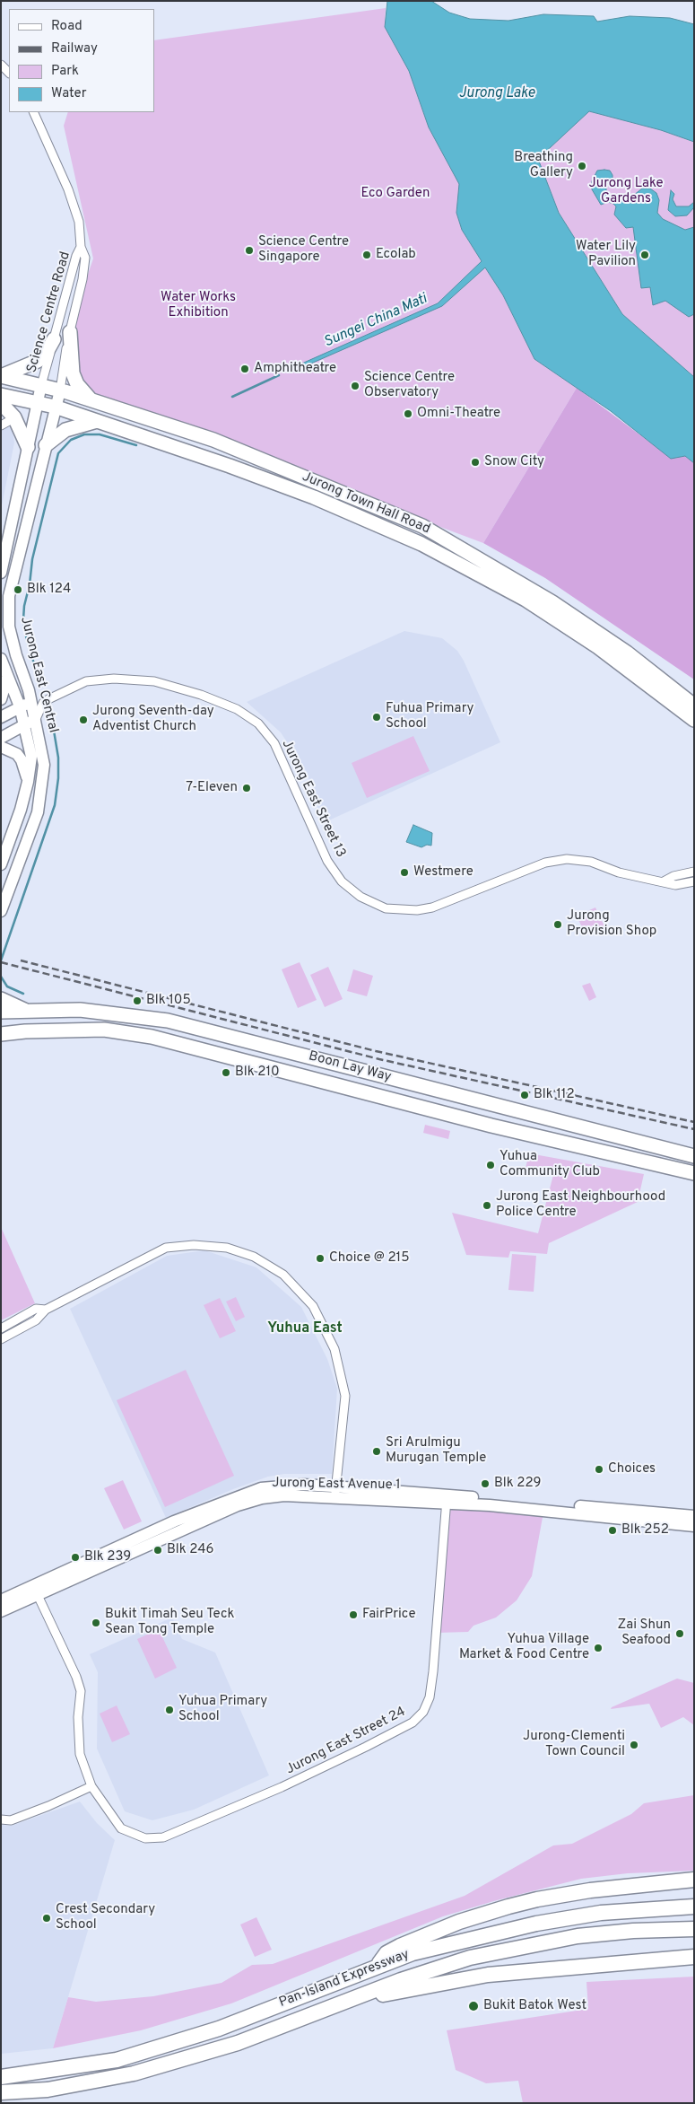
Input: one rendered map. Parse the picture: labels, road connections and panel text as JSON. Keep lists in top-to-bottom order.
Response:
{
  "streets": {
    "highway": ["Pan-Island Expressway"],
    "main road": [
      "Jurong Town Hall Road",
      "Jurong East Central",
      "Boon Lay Way",
      "Jurong East Avenue 1"
    ],
    "street": ["Science Centre Road", "Jurong East Street 13", "Jurong East Street 24"]
  },
  "crossings": [
    ["Science Centre Road", "Jurong Town Hall Road"],
    ["Science Centre Road", "Jurong East Central"],
    ["Jurong Town Hall Road", "Jurong East Central"],
    ["Jurong East Central", "Jurong East Street 13"],
    ["Jurong East Avenue 1", "Jurong East Street 24"]
  ],
  "districts": ["Yuhua East"],
  "water": ["Jurong Lake", "Sungei China Mati"],
  "parks": ["Jurong Lake Gardens", "Eco Garden", "Water Works Exhibition"],
  "places": [
    "Breathing Gallery",
    "Science Centre Singapore",
    "Ecolab",
    "Water Lily Pavilion",
    "Amphitheatre",
    "Science Centre Observatory",
    "Omni-Theatre",
    "Snow City",
    "Blk 124",
    "Fuhua Primary School",
    "Jurong Seventh-day Adventist Church",
    "7-Eleven",
    "Westmere",
    "Jurong Provision Shop",
    "Blk 105",
    "Blk 210",
    "Blk 112",
    "Yuhua Community Club",
    "Jurong East Neighbourhood Police Centre",
    "Choice @ 215",
    "Sri Arulmigu Murugan Temple",
    "Choices",
    "Blk 229",
    "Blk 252",
    "Blk 246",
    "Blk 239",
    "FairPrice",
    "Bukit Timah Seu Teck Sean Tong Temple",
    "Zai Shun Seafood",
    "Yuhua Village Market & Food Centre",
    "Yuhua Primary School",
    "Jurong-Clementi Town Council",
    "Crest Secondary School",
    "Bukit Batok West"
  ],
  "legend": [
    "Road",
    "Railway",
    "Park",
    "Water"
  ]
}
